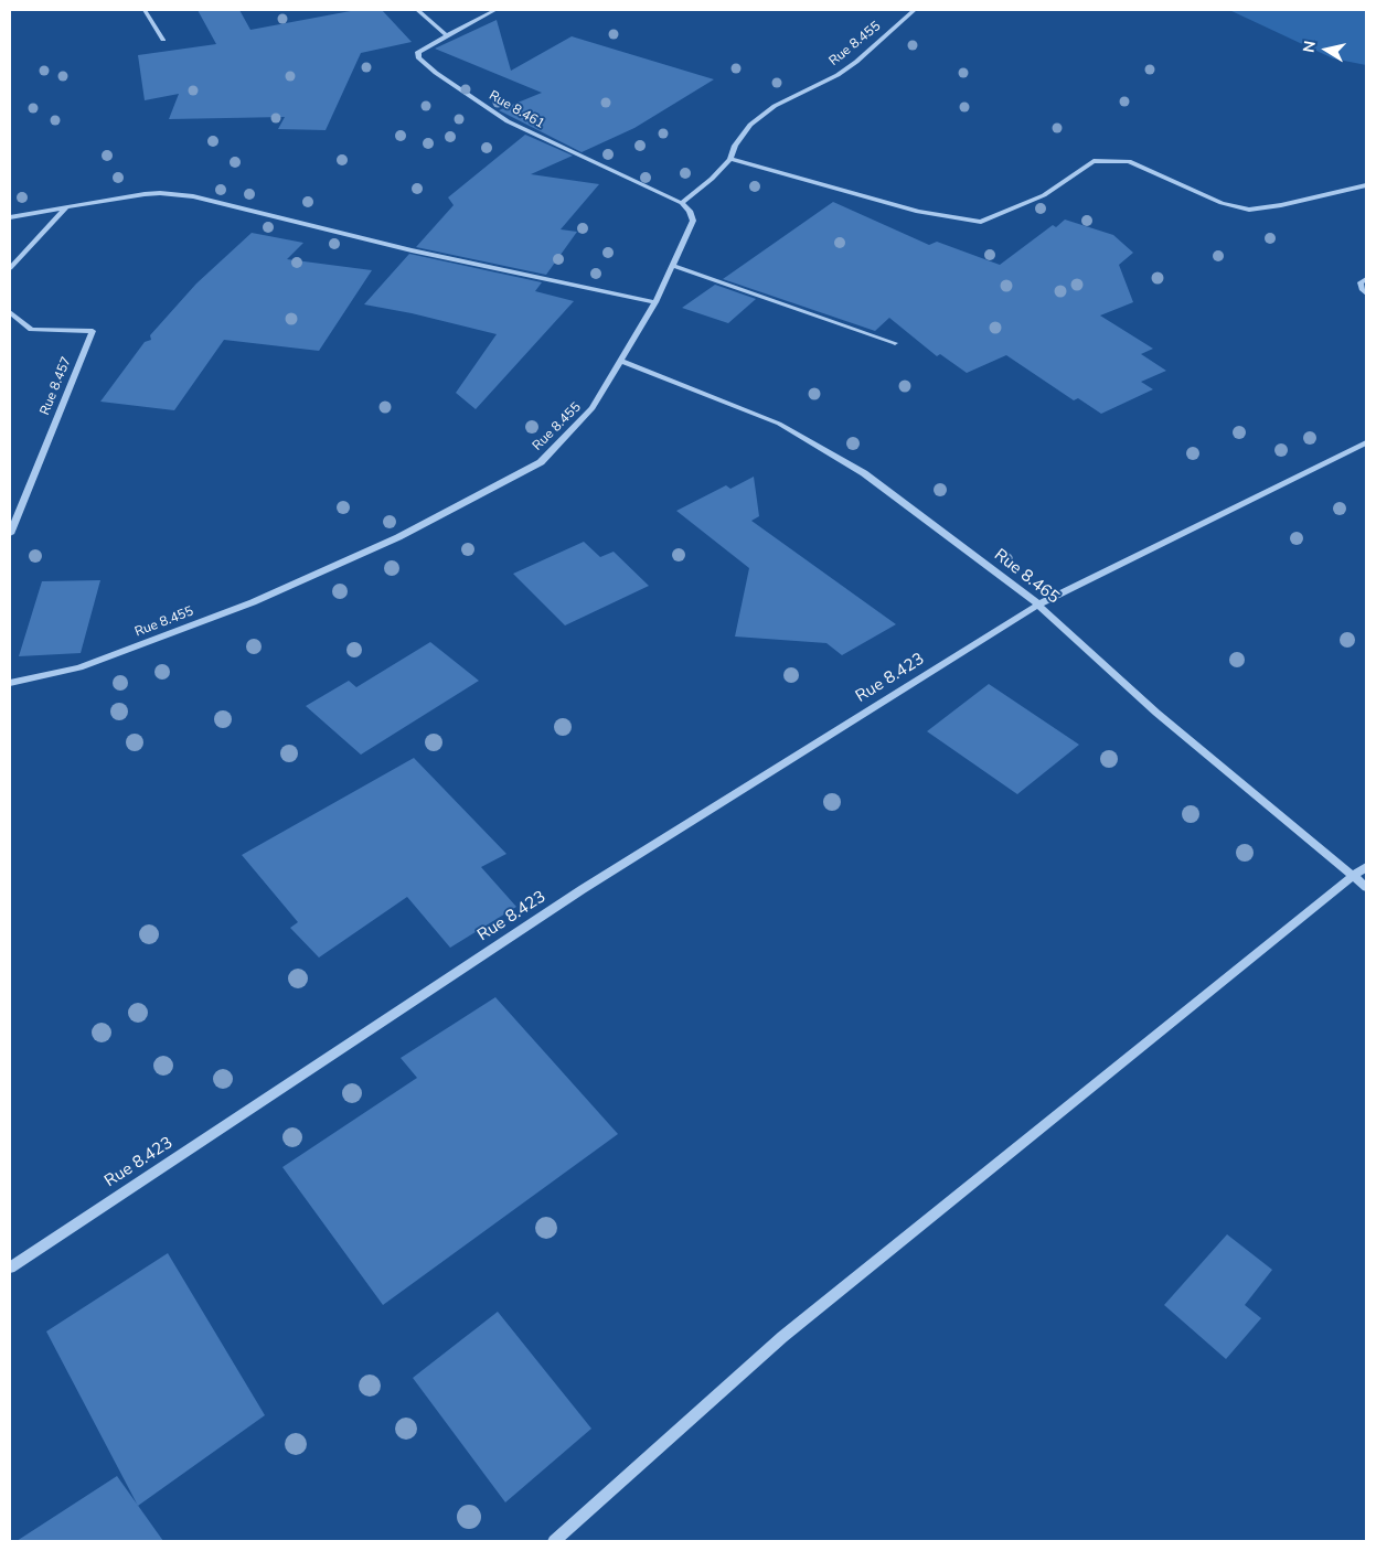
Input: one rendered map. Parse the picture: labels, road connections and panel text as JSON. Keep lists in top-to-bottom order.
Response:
{
  "streets": {
    "street": [
      "Rue 8.455",
      "Rue 8.461",
      "Rue 8.457",
      "Rue 8.465",
      "Rue 8.423"
    ]
  },
  "crossings": [
    ["Rue 8.455", "Rue 8.461"],
    ["Rue 8.455", "Rue 8.465"],
    ["Rue 8.465", "Rue 8.423"]
  ],
  "north": "left"
}
